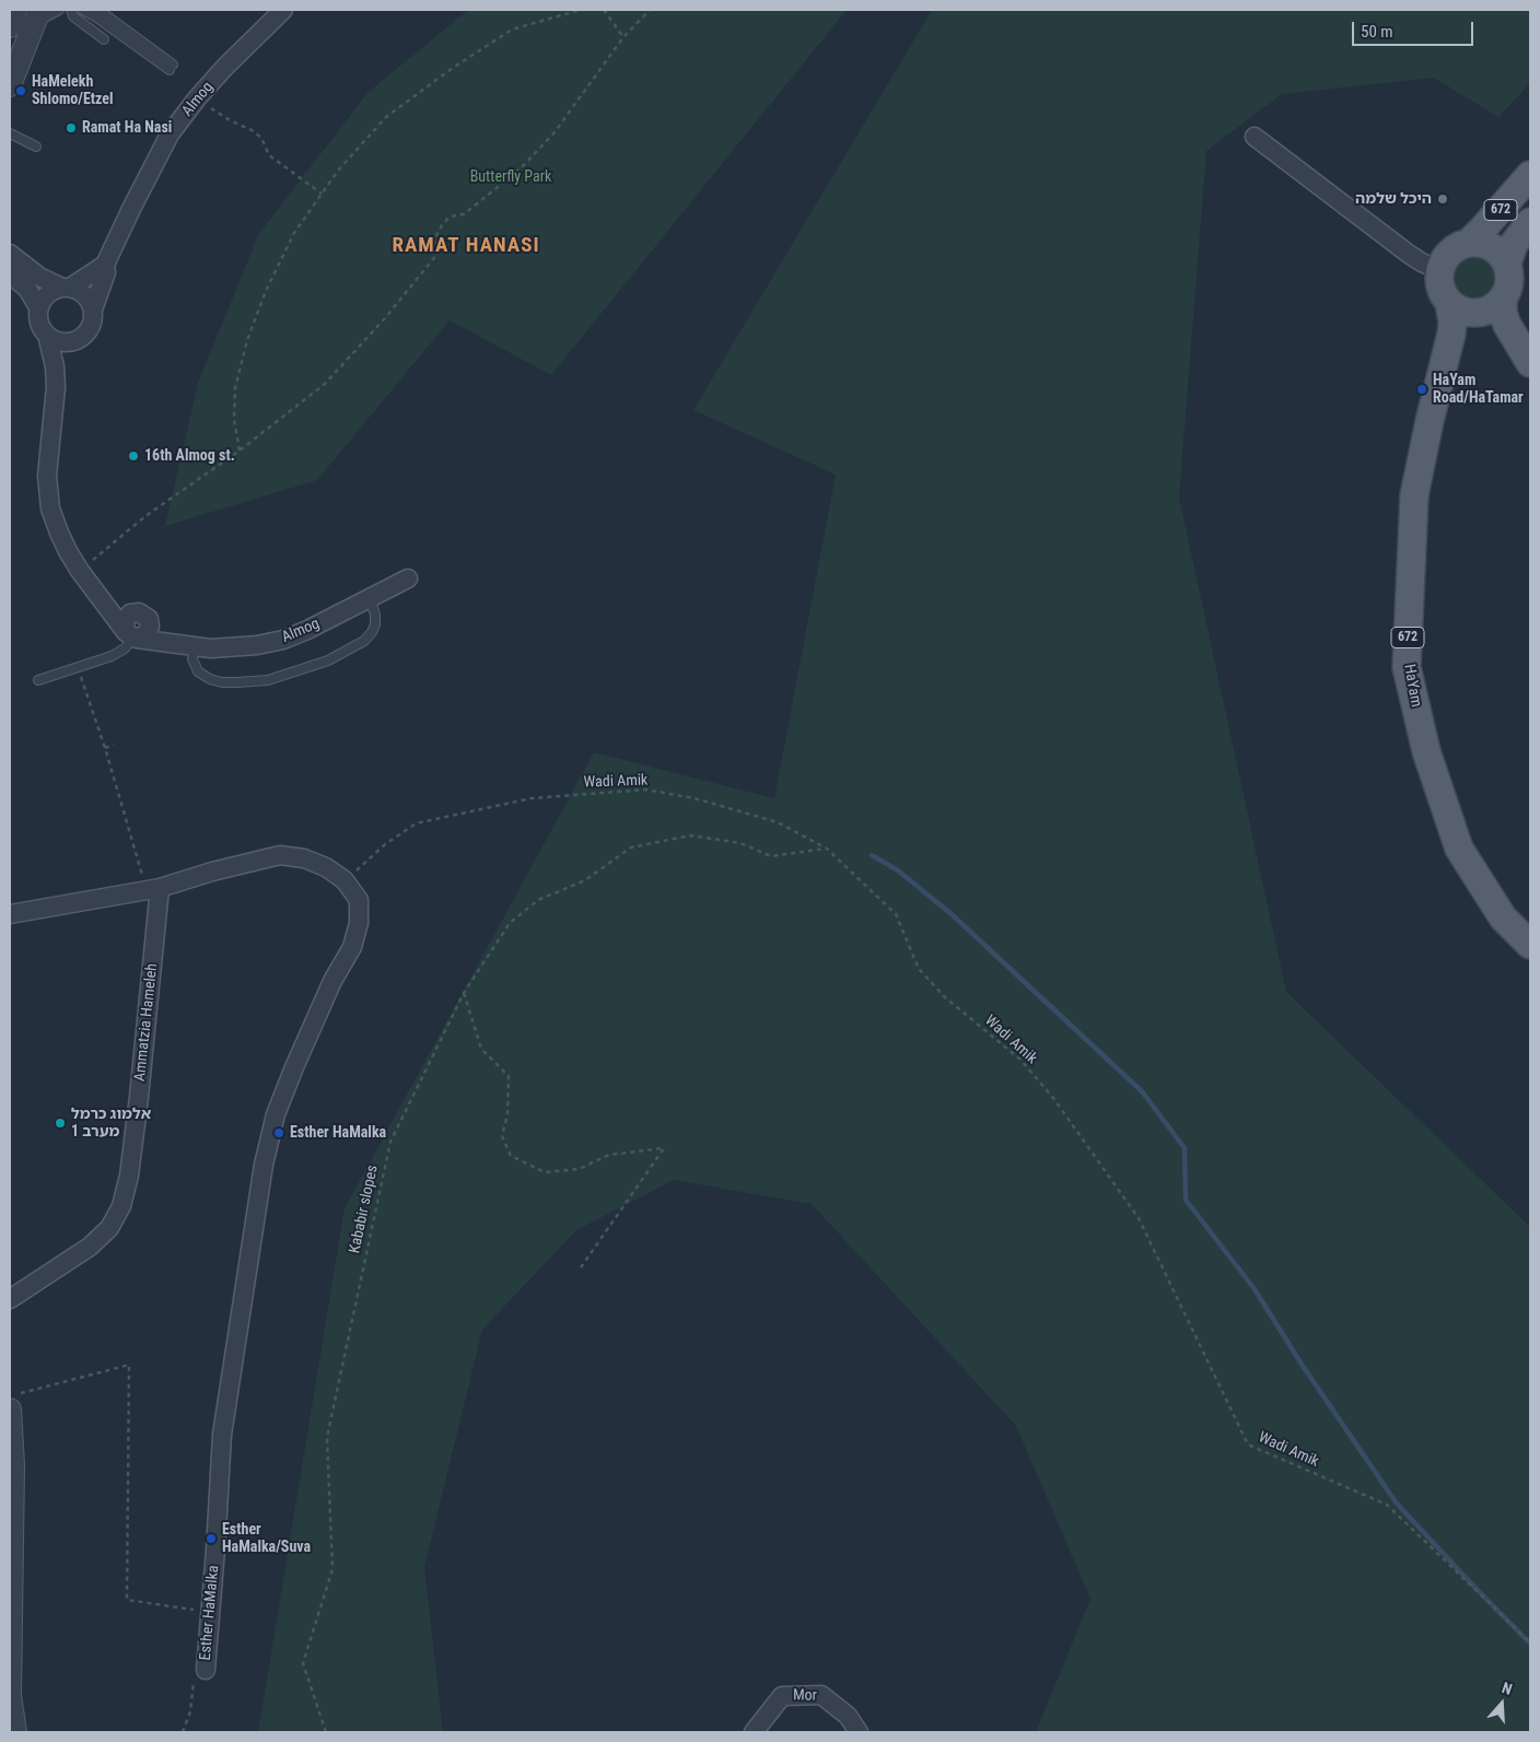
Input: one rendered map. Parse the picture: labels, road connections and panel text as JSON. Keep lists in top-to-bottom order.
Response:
{
  "streets": {
    "main road": ["672", "HaYam"],
    "street": [
      "Almog",
      "Ammatzia Hameleh",
      "Esther HaMalka",
      "Mor"
    ],
    "path": ["Wadi Amik", "Kababir slopes"]
  },
  "crossings": [
    ["672", "HaYam"],
    ["Wadi Amik", "Kababir slopes"],
    ["Wadi Amik", "Esther HaMalka"]
  ],
  "districts": ["RAMAT HANASI"],
  "parks": ["Butterfly Park"],
  "places": [
    "HaMelekh Shlomo/Etzel",
    "Ramat Ha Nasi",
    "היכל שלמה",
    "HaYam Road/HaTamar",
    "16th Almog st.",
    "אלמוג כרמל מערב 1",
    "Esther HaMalka",
    "Esther HaMalka/Suva"
  ],
  "scale_bar": "50 m",
  "north": "top"
}
